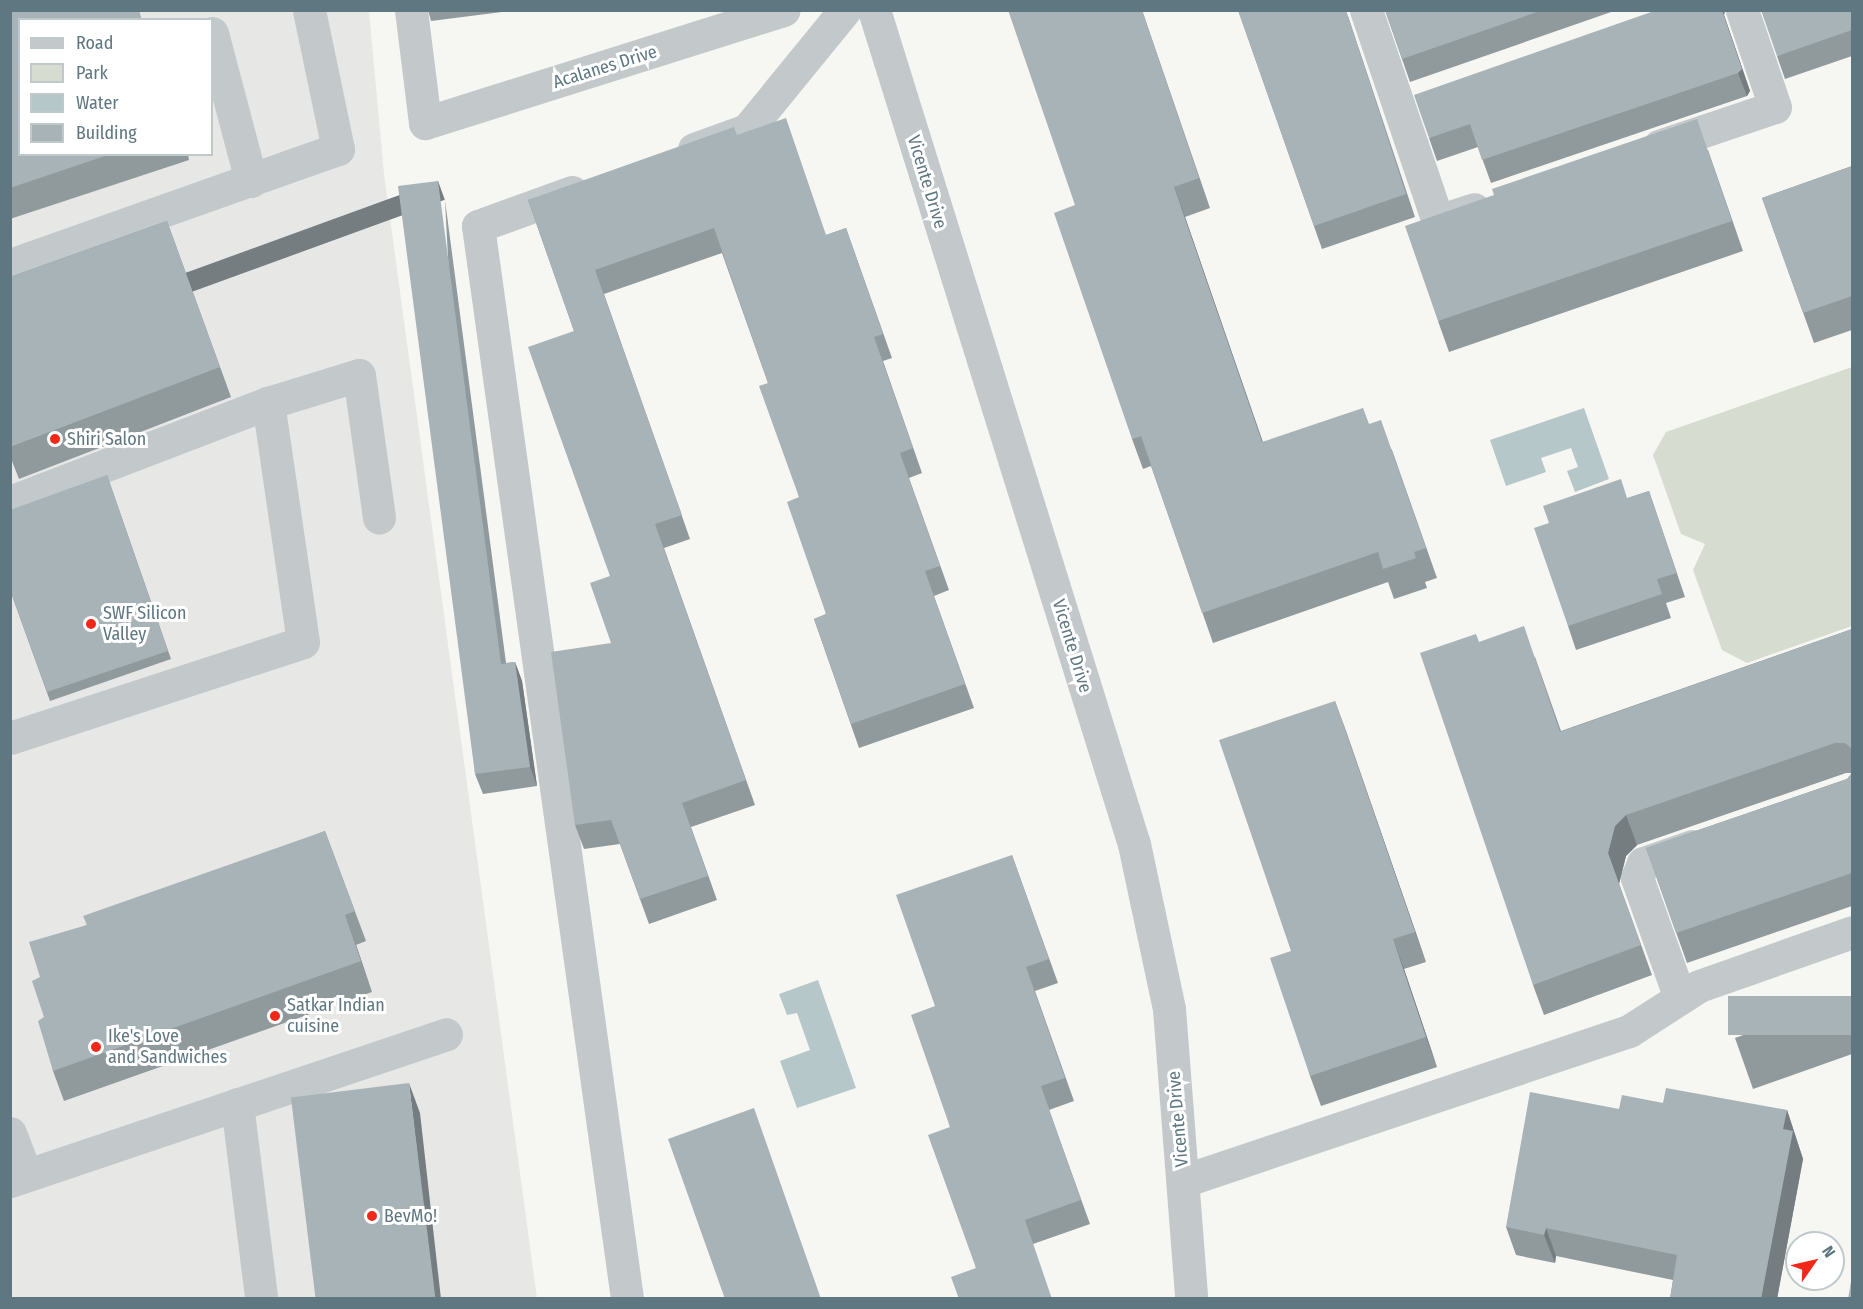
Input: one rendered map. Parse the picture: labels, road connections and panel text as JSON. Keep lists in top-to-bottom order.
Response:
{
  "streets": {
    "street": ["Acalanes Drive", "Vicente Drive"]
  },
  "places": [
    "Shiri Salon",
    "SWF Silicon Valley",
    "Satkar Indian cuisine",
    "Ike's Love and Sandwiches",
    "BevMo!"
  ],
  "legend": [
    "Road",
    "Park",
    "Water",
    "Building"
  ],
  "north": "top right"
}
